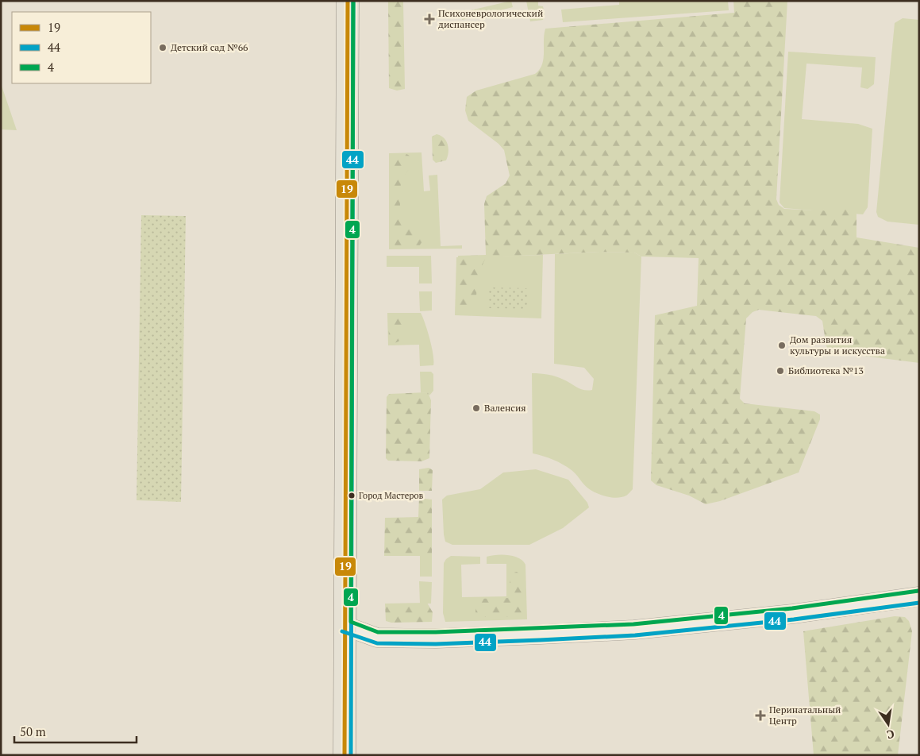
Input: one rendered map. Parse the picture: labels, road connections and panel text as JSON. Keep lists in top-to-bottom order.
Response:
{
  "places": {
    "health": ["Психоневрологический диспансер", "Перинатальный Центр"],
    "other": [
      "Детский сад №66",
      "Дом развития культуры и искусства",
      "Библиотека №13",
      "Валенсия",
      "Город Мастеров"
    ]
  },
  "lines": ["transit line 19", "transit line 44", "transit line 4"],
  "legend": ["19", "44", "4"],
  "scale_bar": "50 m",
  "north": "bottom"
}
